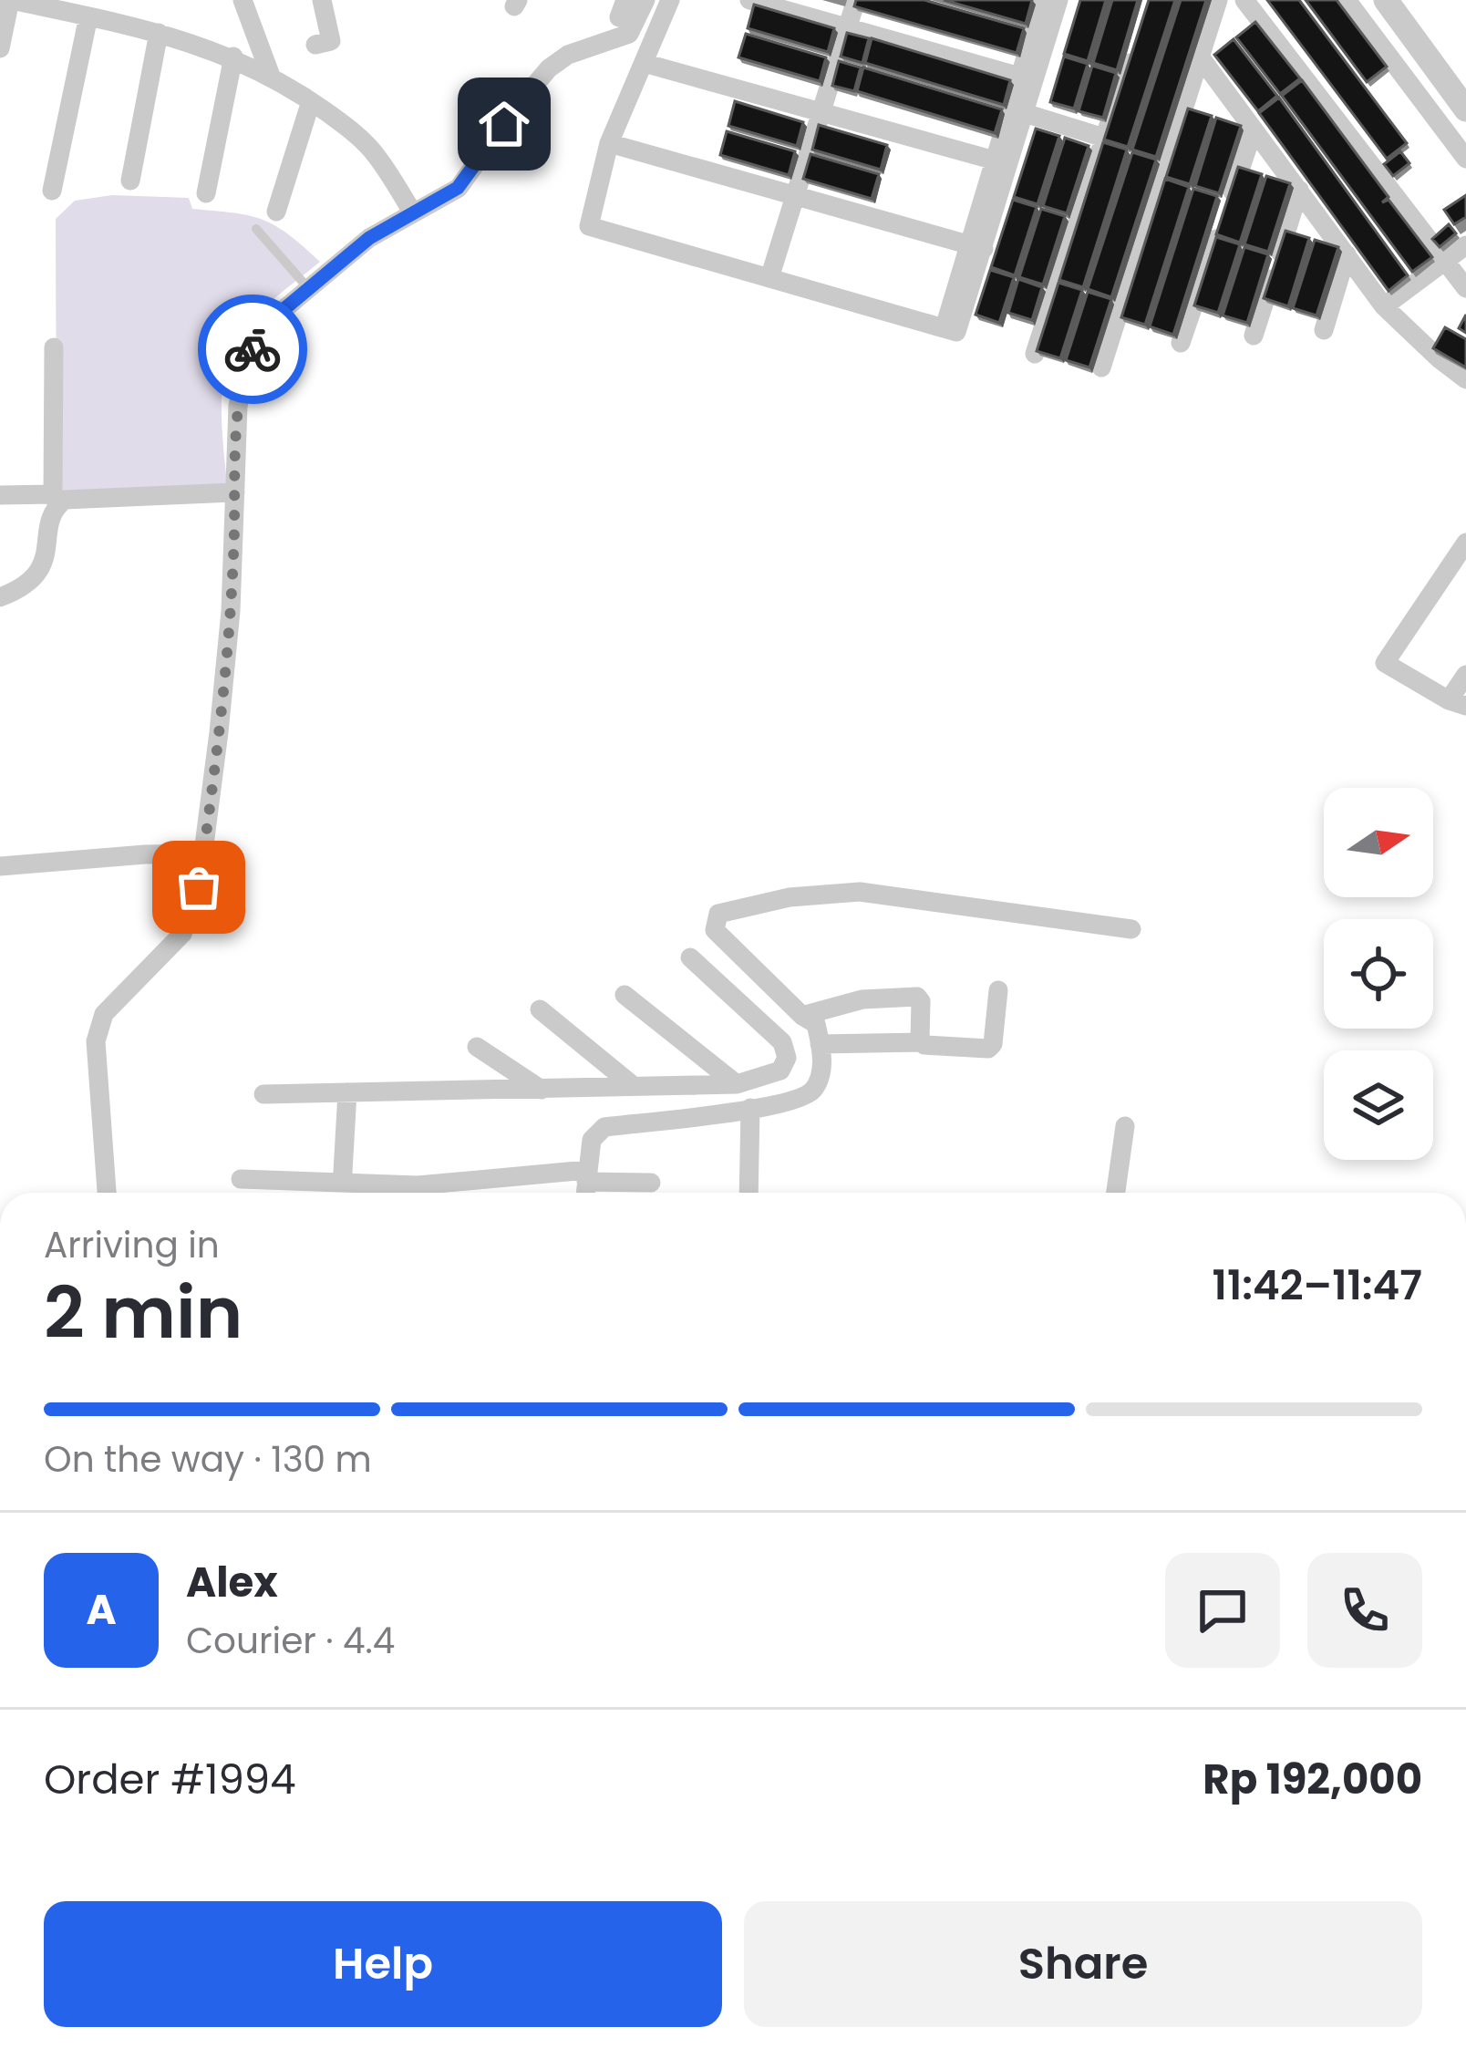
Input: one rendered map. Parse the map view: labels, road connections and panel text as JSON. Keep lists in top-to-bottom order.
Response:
{
  "north": "right",
  "page": {
    "heading": ["2 min", "Arriving in", "11:42–11:47"],
    "panel": [
      "Alex",
      "Courier · 4.4",
      "Order #1994",
      "Rp 192,000"
    ],
    "bar": "On the way · 130 m",
    "round": "A",
    "buttons": ["Help", "Share"]
  }
}
